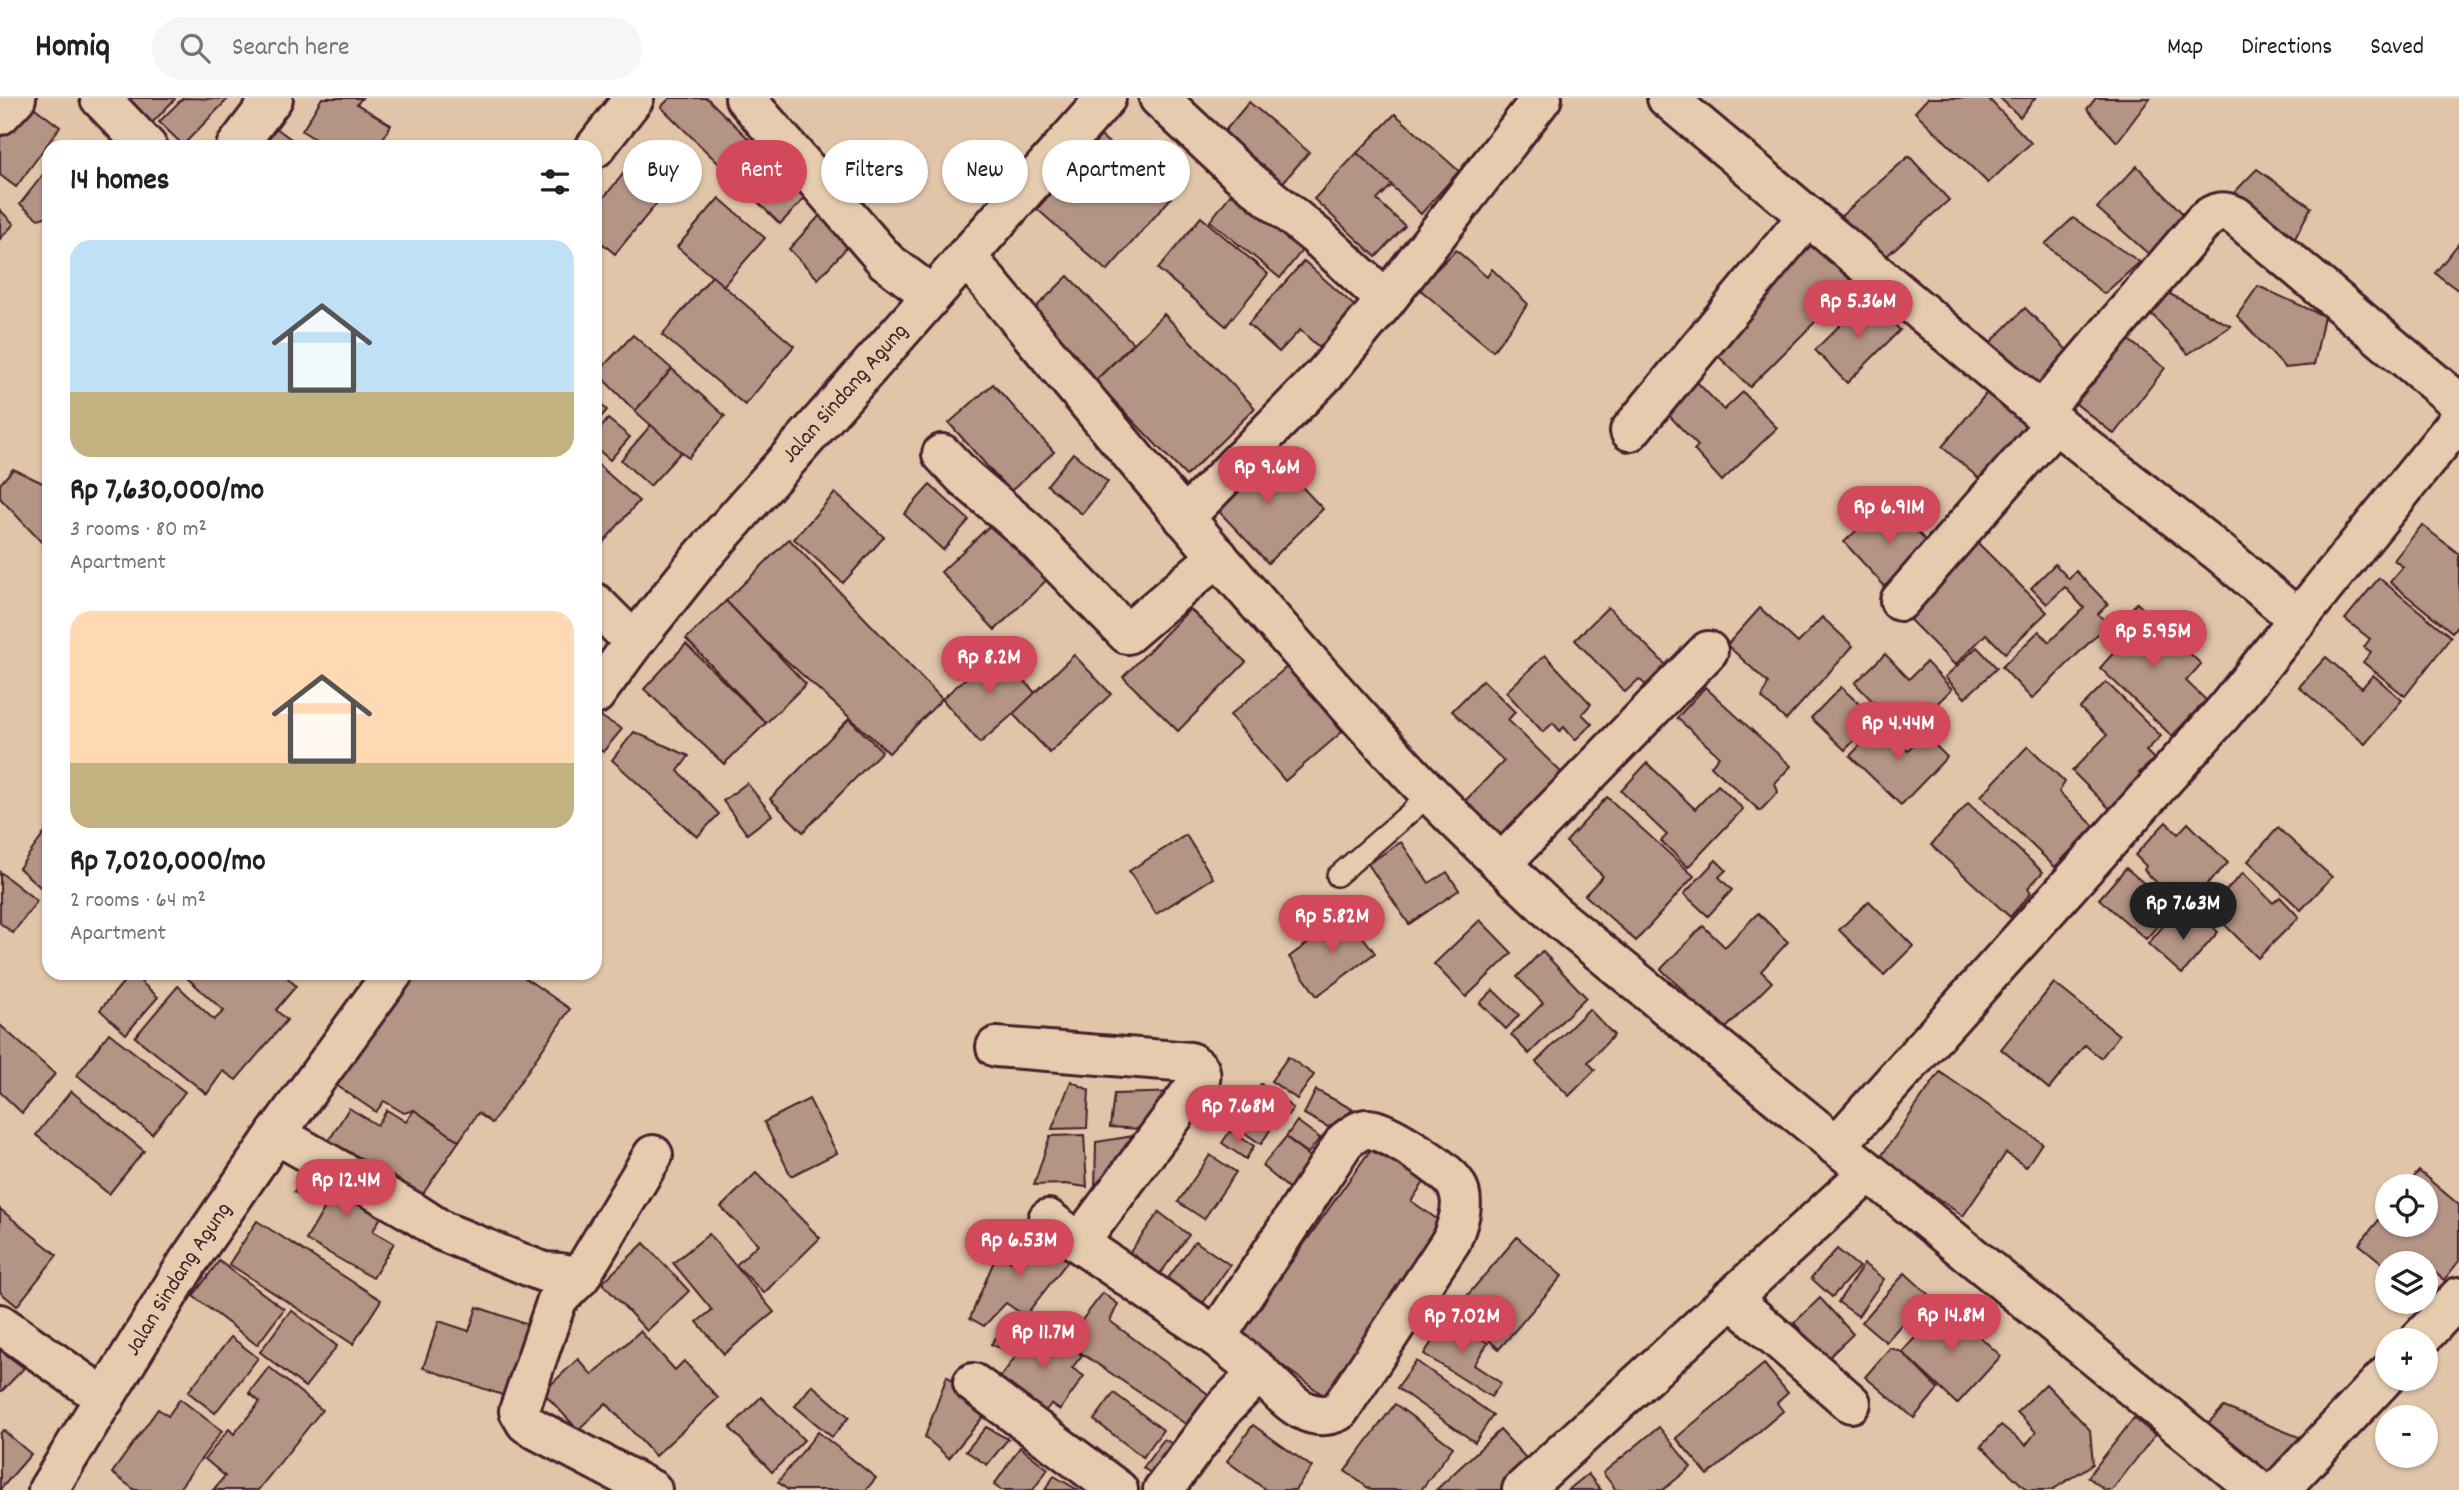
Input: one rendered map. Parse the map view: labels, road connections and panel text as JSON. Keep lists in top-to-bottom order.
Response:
{
  "streets": {
    "street": ["Jalan Sindang Agung"]
  },
  "page": {
    "header": "Homiq",
    "search": "Search here",
    "nav": ["Map", "Directions", "Saved"],
    "chip": [
      "Buy",
      "Rent",
      "Filters",
      "New",
      "Apartment"
    ],
    "heading": "14 homes",
    "list": [
      {
        "name": "Rp 7,630,000/mo",
        "note": "3 rooms · 80 m² · Apartment"
      },
      {
        "name": "Rp 7,020,000/mo",
        "note": "2 rooms · 64 m² · Apartment"
      }
    ],
    "price": [
      "Rp 5.36M",
      "Rp 9.6M",
      "Rp 6.91M",
      "Rp 5.95M",
      "Rp 8.2M",
      "Rp 4.44M",
      "Rp 7.63M",
      "Rp 5.82M",
      "Rp 7.68M",
      "Rp 12.4M",
      "Rp 6.53M",
      "Rp 14.8M",
      "Rp 7.02M",
      "Rp 11.7M"
    ],
    "map_buttons": ["+", "−"]
  }
}
